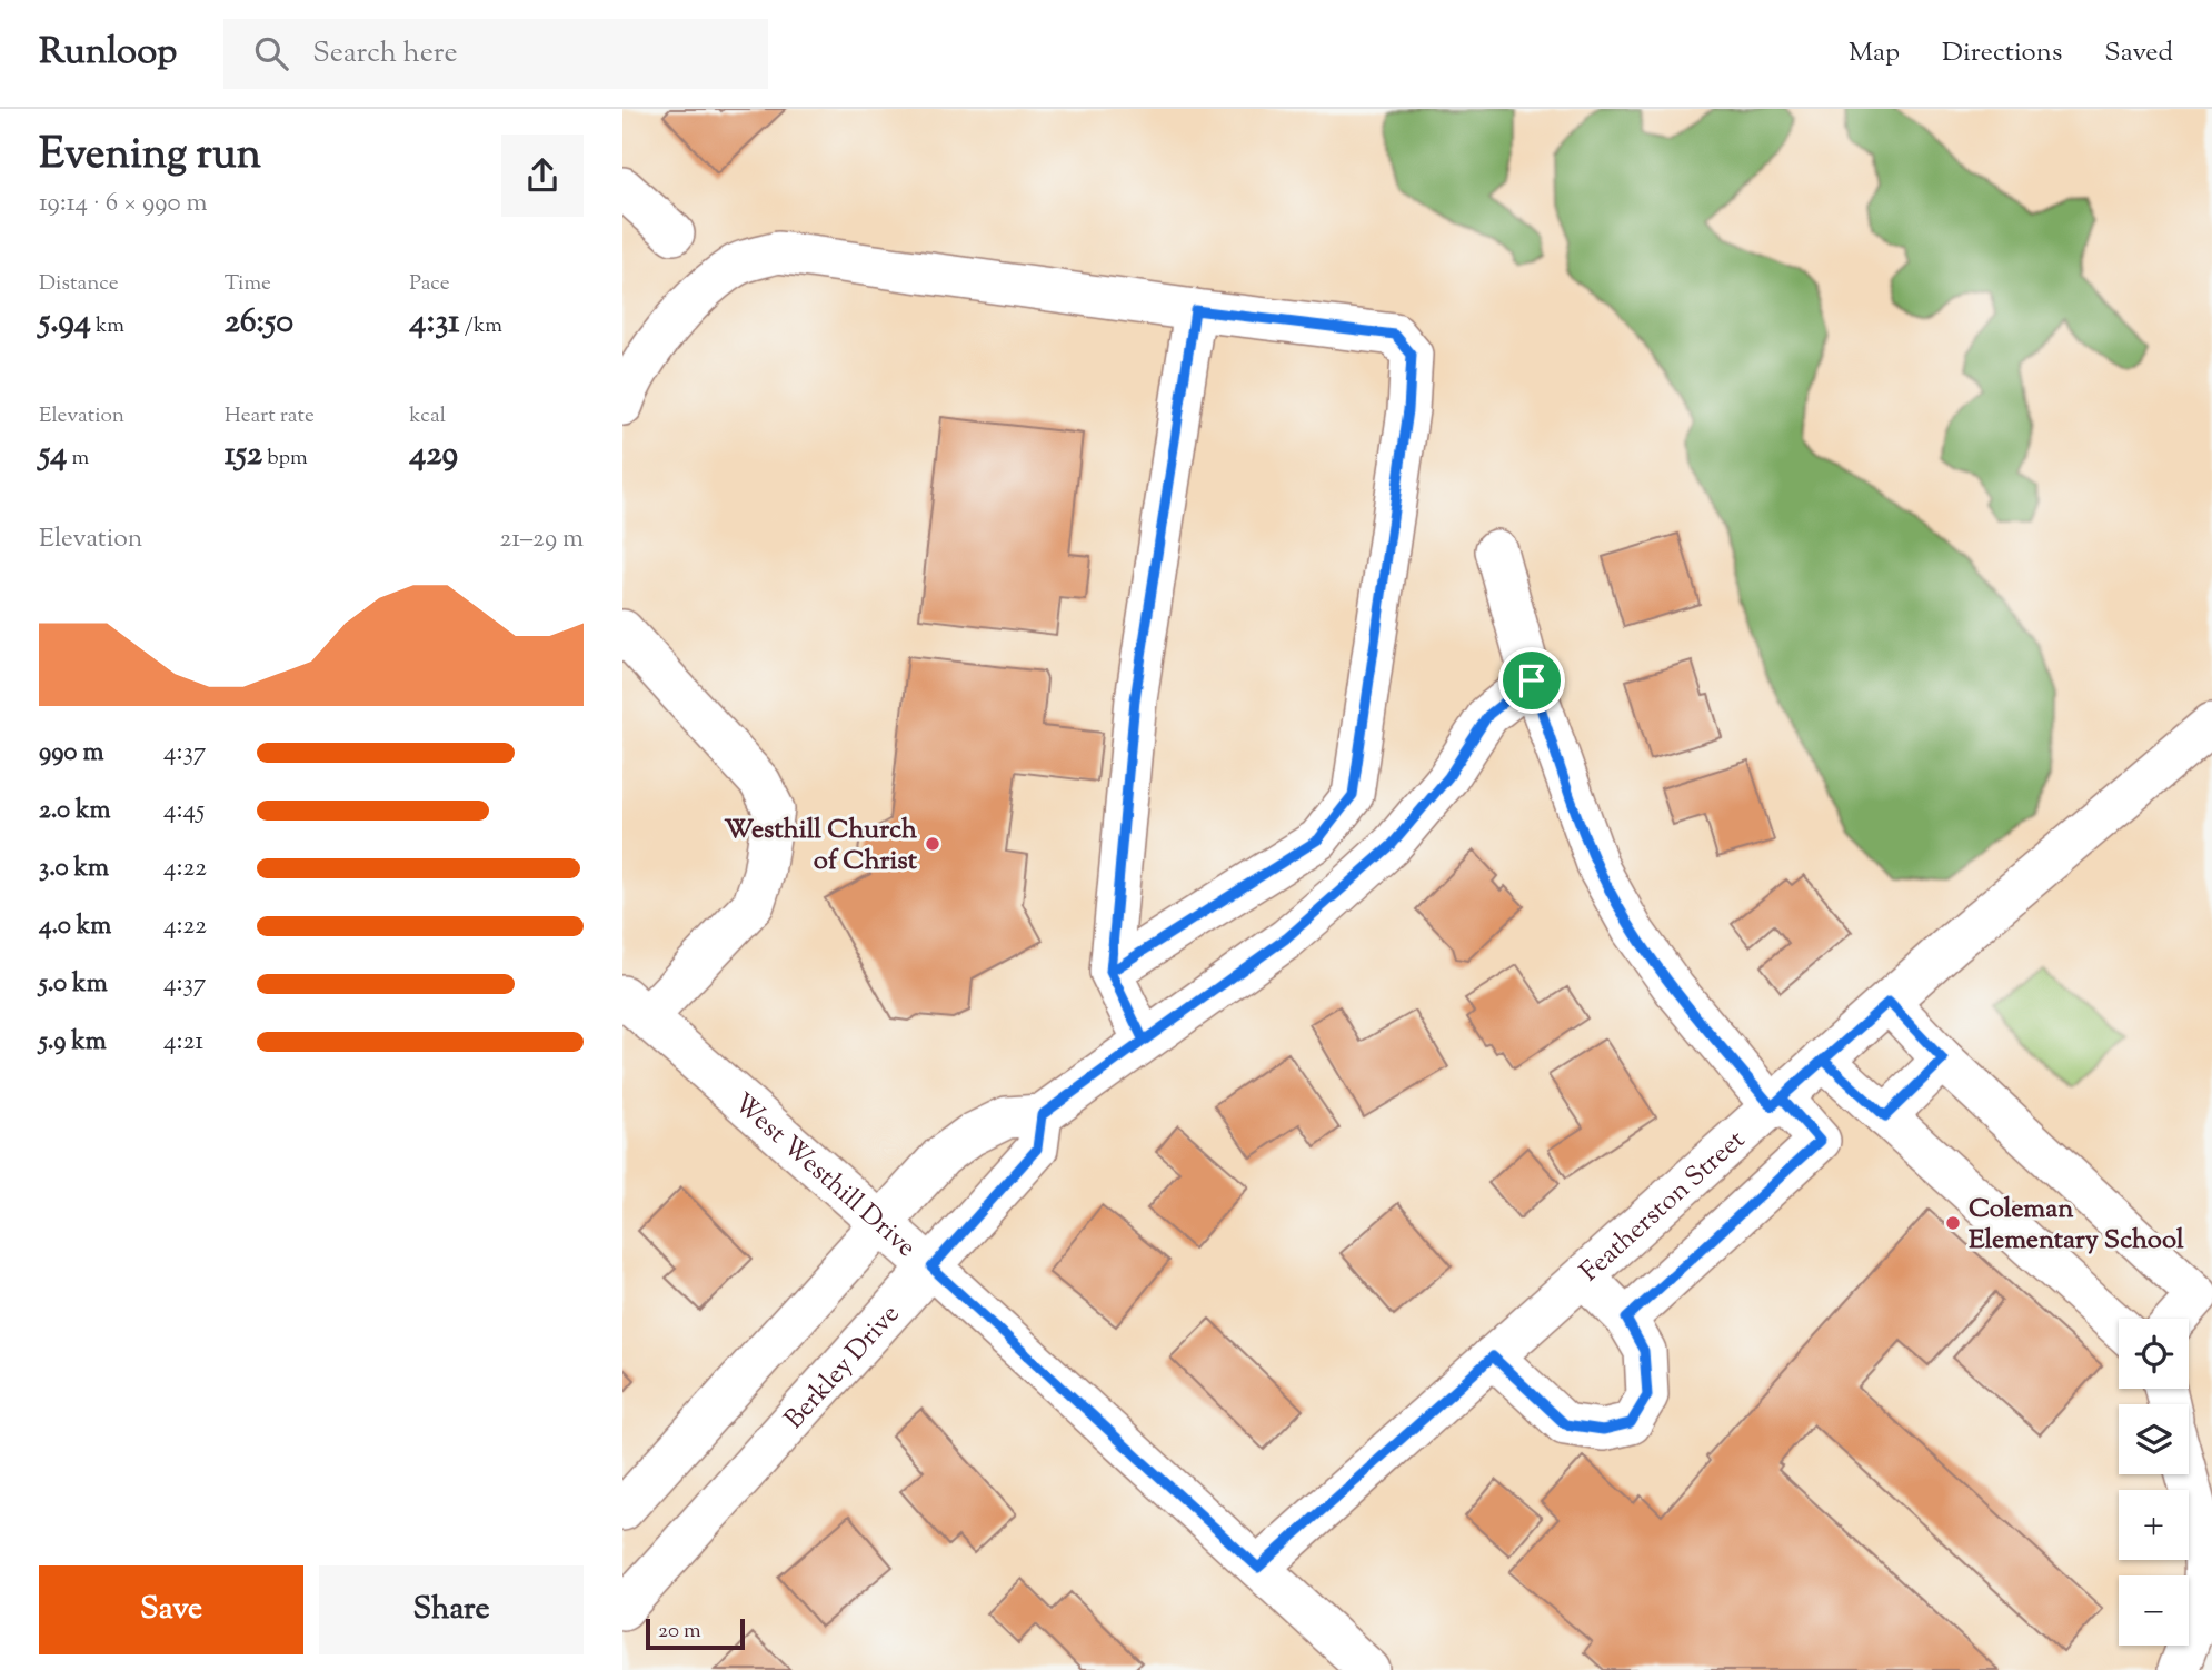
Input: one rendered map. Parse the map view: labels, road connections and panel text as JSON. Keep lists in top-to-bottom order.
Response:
{
  "streets": {
    "street": ["West Westhill Drive", "Featherston Street", "Berkley Drive"]
  },
  "crossings": [
    ["West Westhill Drive", "Featherston Street"],
    ["West Westhill Drive", "Berkley Drive"]
  ],
  "places": ["Westhill Church of Christ", "Coleman Elementary School"],
  "scale_bar": "20 m",
  "page": {
    "header": "Runloop",
    "search": "Search here",
    "nav": ["Map", "Directions", "Saved"],
    "heading": ["Evening run", "19:14 · 6 × 990 m"],
    "stats": [
      ["Distance", "5.94 km"],
      ["Time", "26:50"],
      ["Pace", "4:31 /km"],
      ["Elevation", "54 m"],
      ["Heart rate", "152 bpm"],
      ["kcal", "429"]
    ],
    "chart": ["Elevation", "21–29 m"],
    "list": [
      {
        "name": "990 m",
        "note": "4:37"
      },
      {
        "name": "2.0 km",
        "note": "4:45"
      },
      {
        "name": "3.0 km",
        "note": "4:22"
      },
      {
        "name": "4.0 km",
        "note": "4:22"
      },
      {
        "name": "5.0 km",
        "note": "4:37"
      },
      {
        "name": "5.9 km",
        "note": "4:21"
      }
    ],
    "map_buttons": ["+", "−"],
    "buttons": ["Save", "Share"],
    "scale": "20 m"
  }
}
